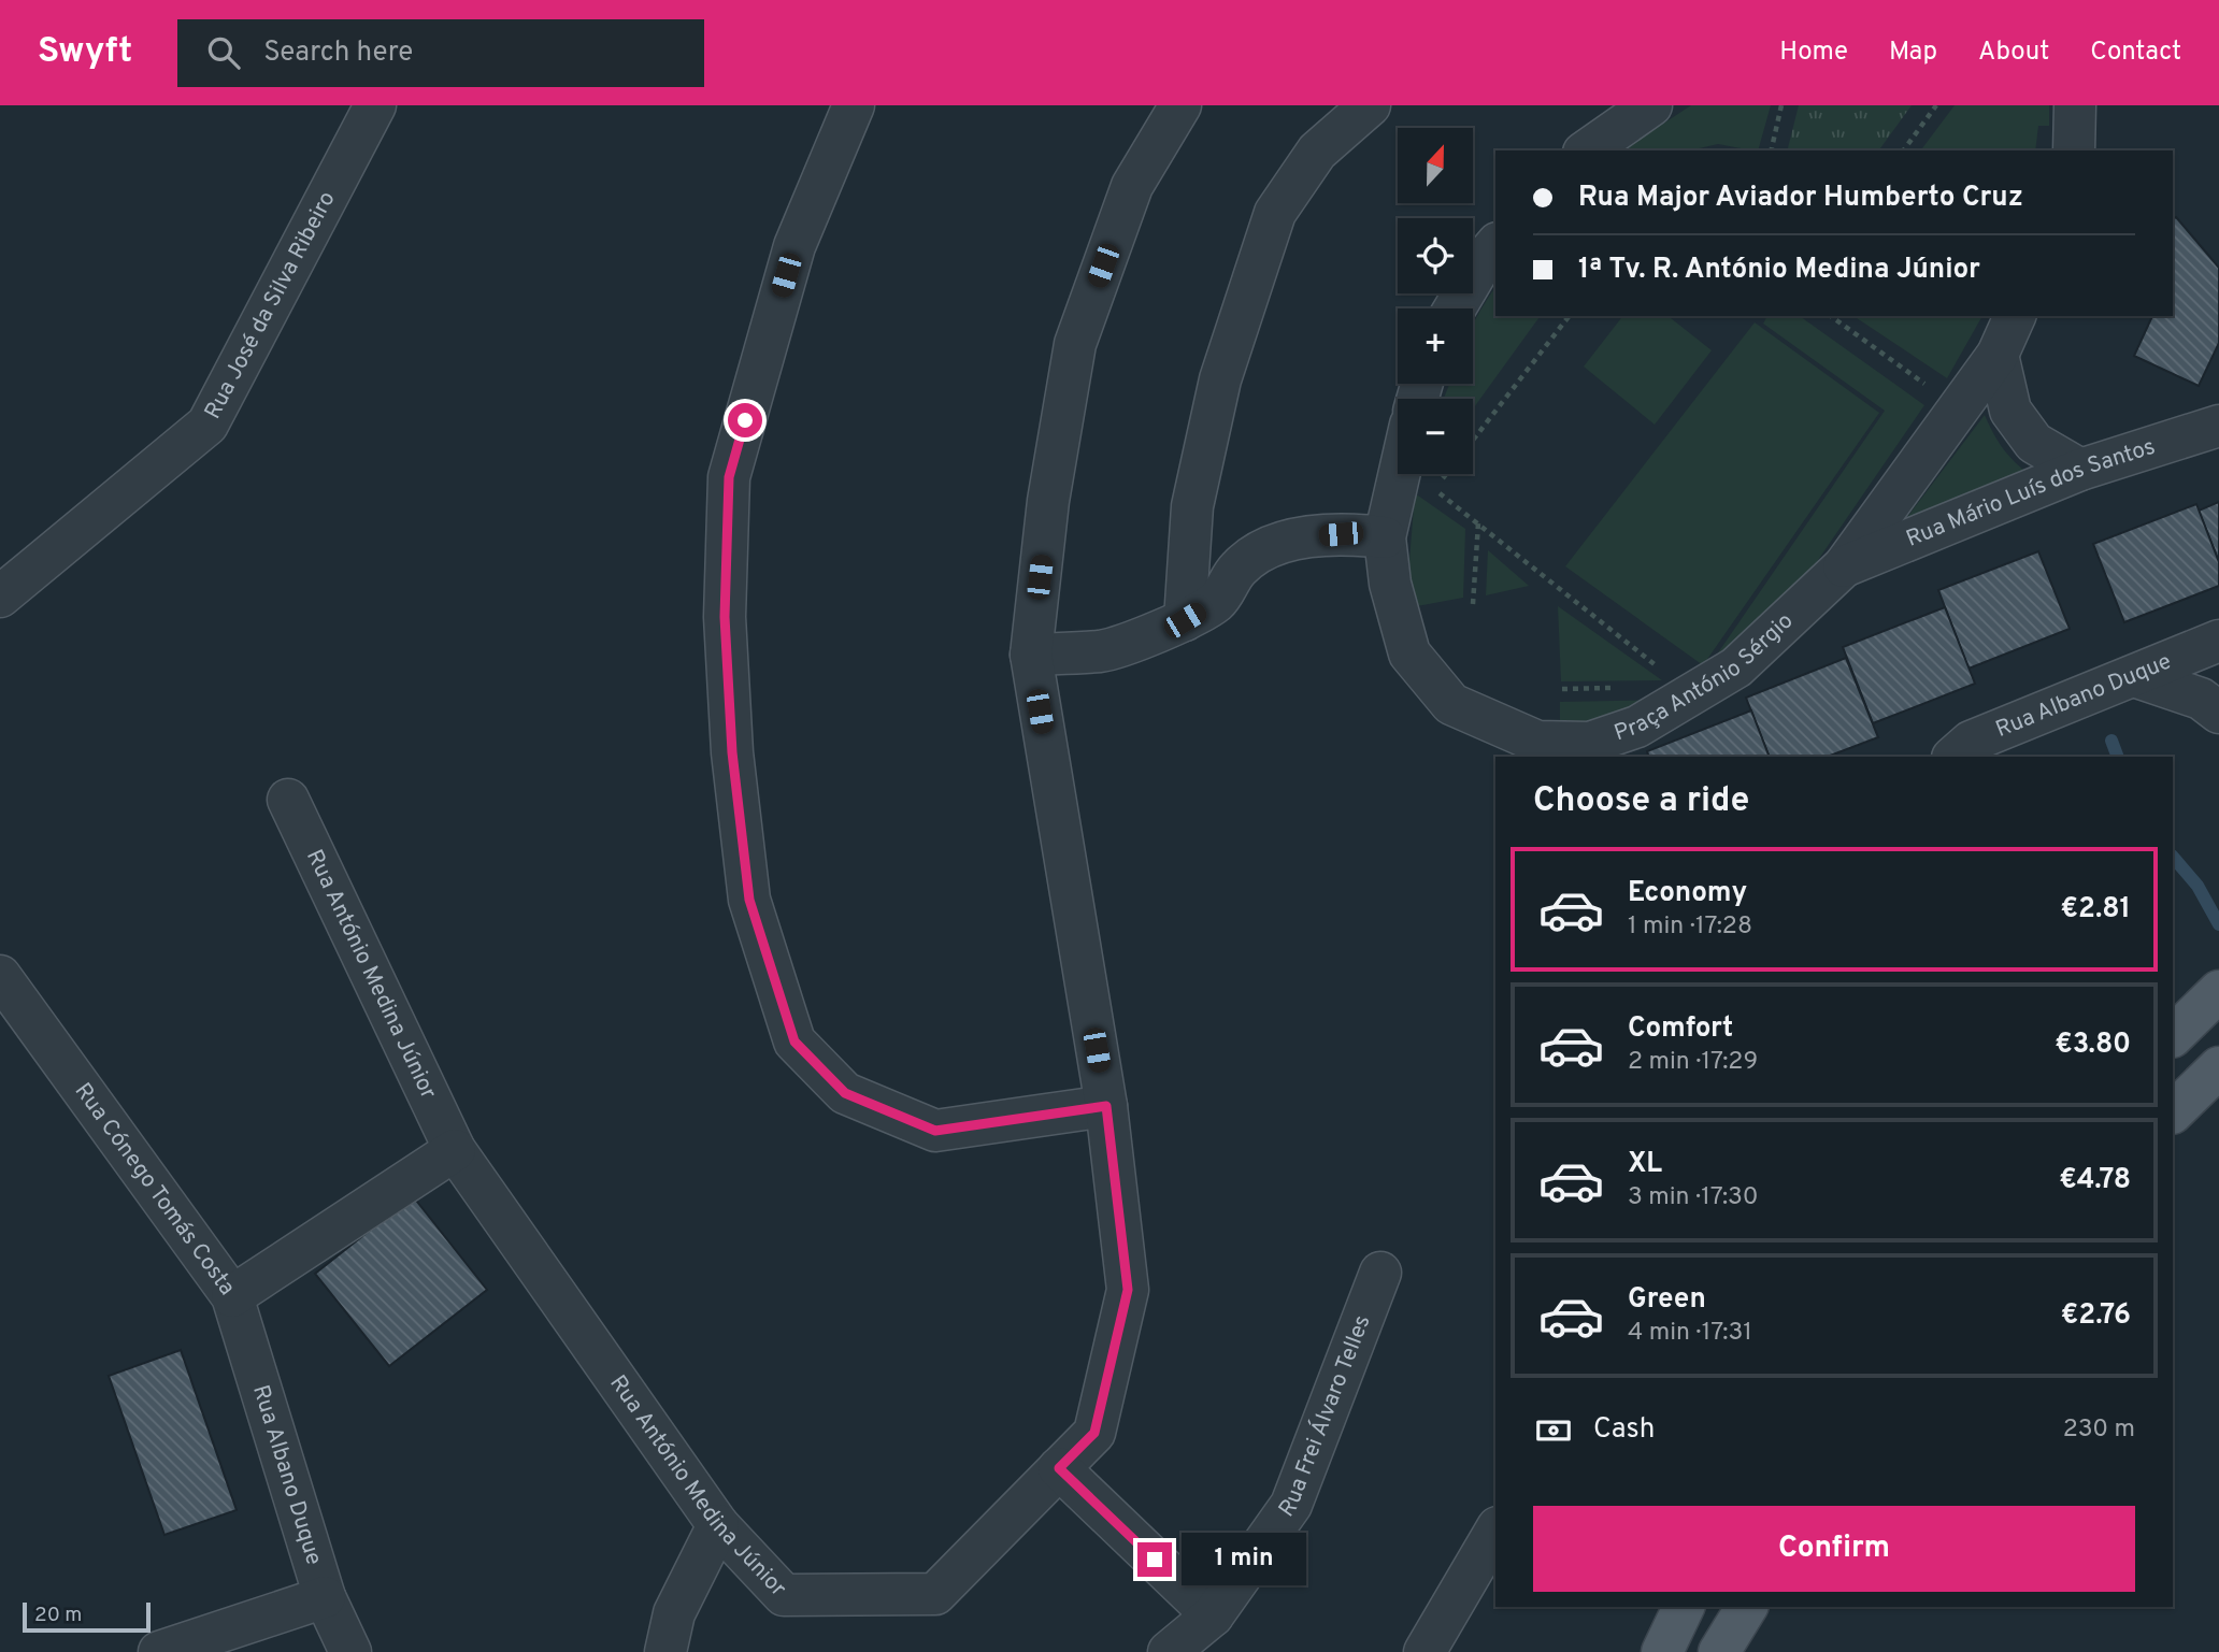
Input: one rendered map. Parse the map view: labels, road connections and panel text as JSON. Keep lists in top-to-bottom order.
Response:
{
  "streets": {
    "street": [
      "Rua José da Silva Ribeiro",
      "Rua Mário Luís dos Santos",
      "Praça António Sérgio",
      "Rua Albano Duque",
      "Rua António Medina Júnior",
      "Rua Cónego Tomás Costa",
      "Rua Frei Álvaro Telles"
    ]
  },
  "crossings": [
    ["Rua Mário Luís dos Santos", "Praça António Sérgio"],
    ["Rua Albano Duque", "Rua Cónego Tomás Costa"],
    ["Rua António Medina Júnior", "Rua Cónego Tomás Costa"]
  ],
  "scale_bar": "20 m",
  "north": "top",
  "page": {
    "header": "Swyft",
    "search": "Search here",
    "nav": [
      "Home",
      "Map",
      "About",
      "Contact"
    ],
    "map_buttons": ["+", "−"],
    "banner": ["Rua Major Aviador Humberto Cruz", "1ª Tv. R. António Medina Júnior"],
    "heading": "Choose a ride",
    "list": [
      {
        "name": "Economy",
        "note": "1 min · 17:28",
        "value": "€2.81"
      },
      {
        "name": "Comfort",
        "note": "2 min · 17:29",
        "value": "€3.80"
      },
      {
        "name": "XL",
        "note": "3 min · 17:30",
        "value": "€4.78"
      },
      {
        "name": "Green",
        "note": "4 min · 17:31",
        "value": "€2.76"
      }
    ],
    "pay": ["Cash", "230 m"],
    "buttons": "Confirm",
    "bubble": "1 min",
    "scale": "20 m"
  }
}
